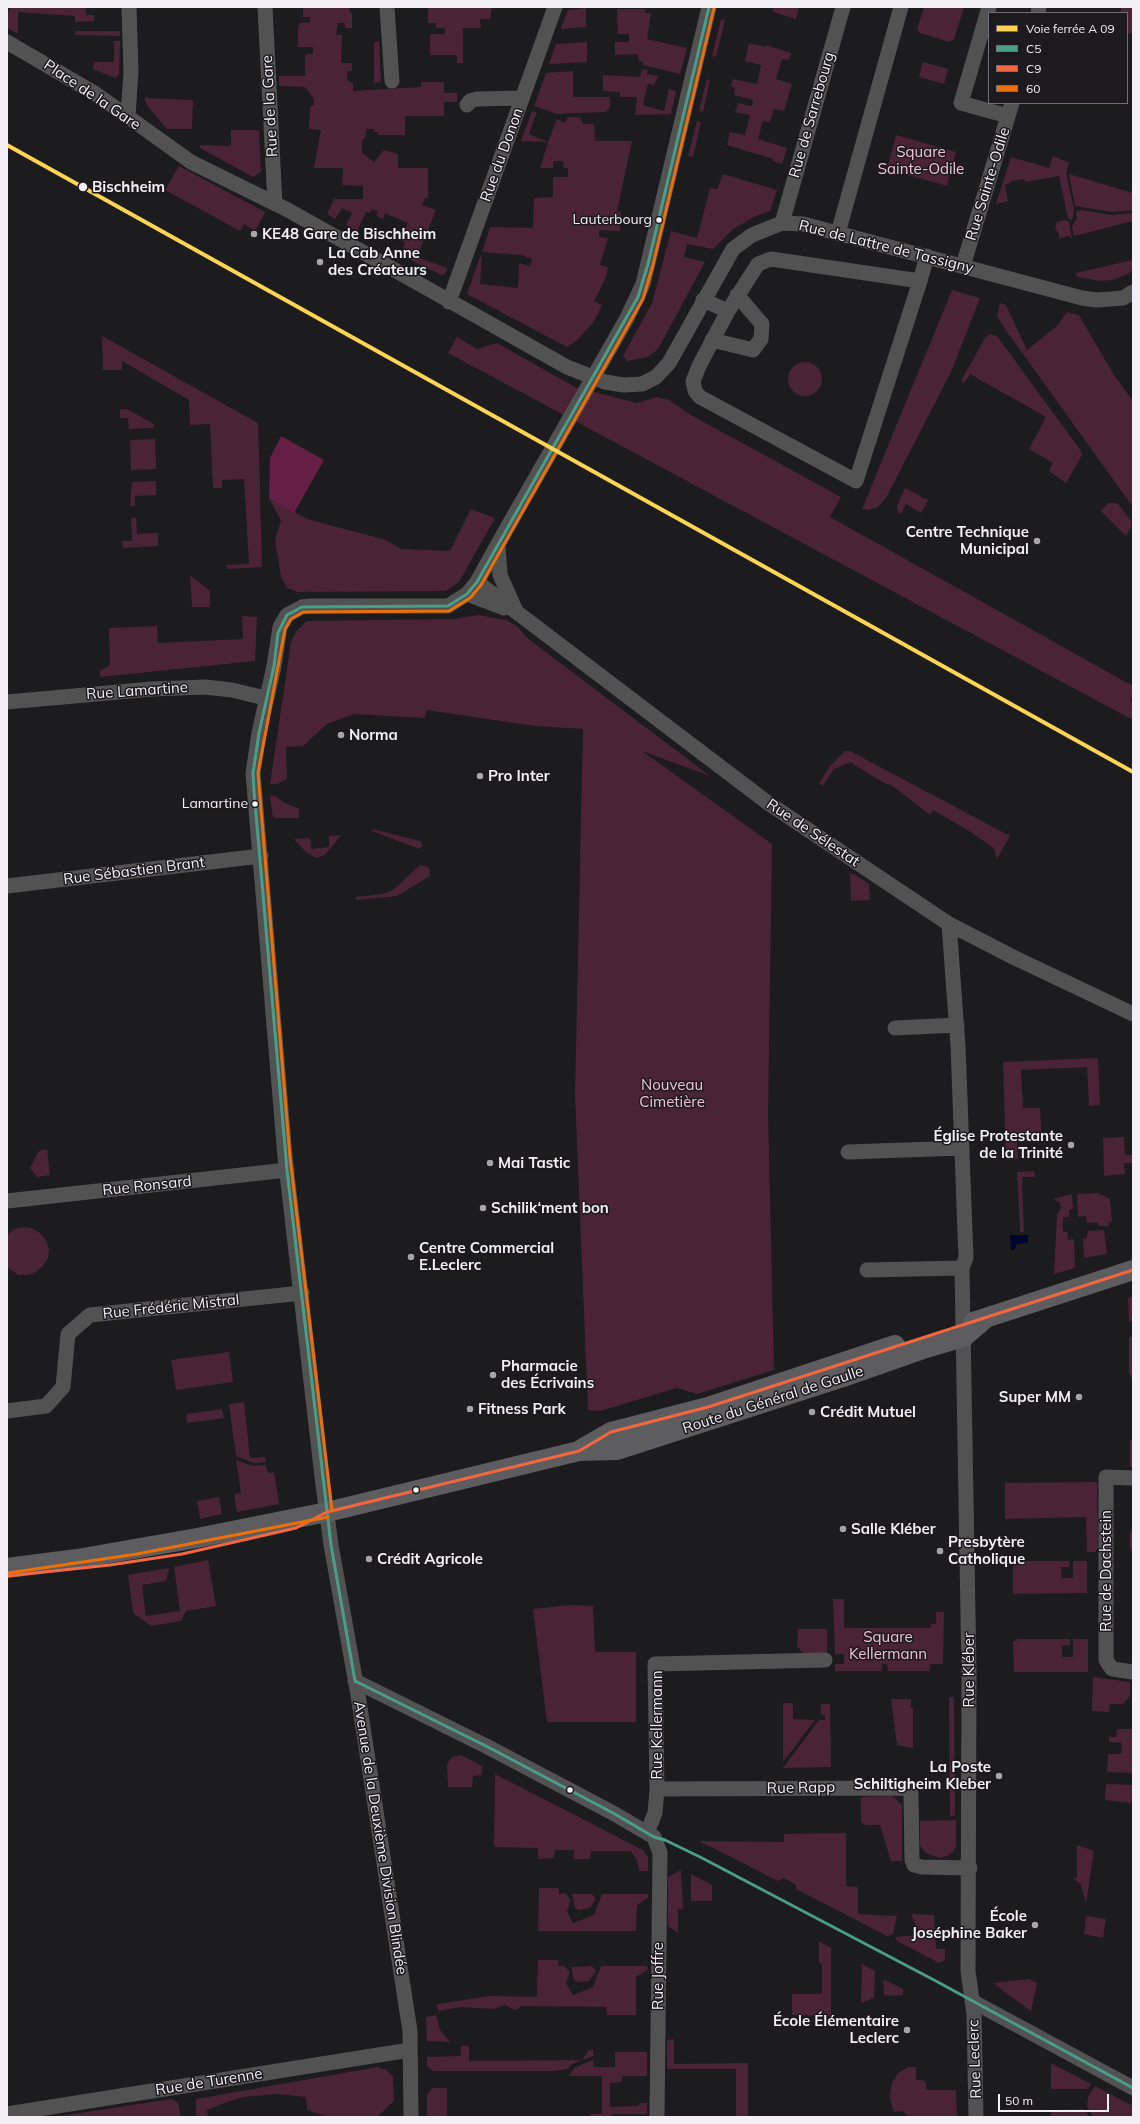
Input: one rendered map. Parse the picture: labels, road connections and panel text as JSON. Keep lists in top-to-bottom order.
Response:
{
  "streets": {
    "main road": ["Route du Général de Gaulle"],
    "street": [
      "Place de la Gare",
      "Rue de la Gare",
      "Rue de Sarrebourg",
      "Rue du Donon",
      "Rue Sainte-Odile",
      "Rue de Lattre de Tassigny",
      "Rue Lamartine",
      "Rue de Sélestat",
      "Rue Sébastien Brant",
      "Rue Ronsard",
      "Rue Frédéric Mistral",
      "Rue de Dachstein",
      "Rue Kléber",
      "Rue Kellermann",
      "Rue Rapp",
      "Avenue de la Deuxième Division Blindée",
      "Rue Joffre",
      "Rue Leclerc",
      "Rue de Turenne"
    ]
  },
  "crossings": [
    ["Place de la Gare", "Rue de Lattre de Tassigny"],
    ["Rue de la Gare", "Rue de Lattre de Tassigny"],
    ["Rue de Sarrebourg", "Rue de Lattre de Tassigny"],
    ["Rue du Donon", "Rue de Lattre de Tassigny"],
    ["Rue Sainte-Odile", "Rue de Lattre de Tassigny"],
    ["Rue Lamartine", "Avenue de la Deuxième Division Blindée"],
    ["Rue de Sélestat", "Rue Kléber"],
    ["Rue de Sélestat", "Avenue de la Deuxième Division Blindée"],
    ["Rue Sébastien Brant", "Avenue de la Deuxième Division Blindée"],
    ["Rue Ronsard", "Avenue de la Deuxième Division Blindée"],
    ["Rue Frédéric Mistral", "Avenue de la Deuxième Division Blindée"],
    ["Route du Général de Gaulle", "Rue Kléber"],
    ["Route du Général de Gaulle", "Avenue de la Deuxième Division Blindée"],
    ["Rue Kléber", "Rue Rapp"],
    ["Rue Kléber", "Rue Leclerc"],
    ["Rue Kellermann", "Rue Rapp"],
    ["Rue Kellermann", "Rue Joffre"],
    ["Avenue de la Deuxième Division Blindée", "Rue de Turenne"]
  ],
  "parks": ["Square Sainte-Odile", "Nouveau Cimetière", "Square Kellermann"],
  "places": [
    "Bischheim",
    "Lauterbourg",
    "KE48 Gare de Bischheim",
    "La Cab Anne des Créateurs",
    "Centre Technique Municipal",
    "Norma",
    "Pro Inter",
    "Lamartine",
    "Église Protestante de la Trinité",
    "Mai Tastic",
    "Schilik‘ment bon",
    "Centre Commercial E.Leclerc",
    "Pharmacie des Écrivains",
    "Super MM",
    "Fitness Park",
    "Crédit Mutuel",
    "Salle Kléber",
    "Presbytère Catholique",
    "Crédit Agricole",
    "La Poste Schiltigheim Kleber",
    "École Joséphine Baker",
    "École Élémentaire Leclerc"
  ],
  "lines": ["transit line C5", "transit line 60", "transit line C9"],
  "legend": [
    "Voie ferrée A 09",
    "C5",
    "C9",
    "60"
  ],
  "scale_bar": "50 m"
}
